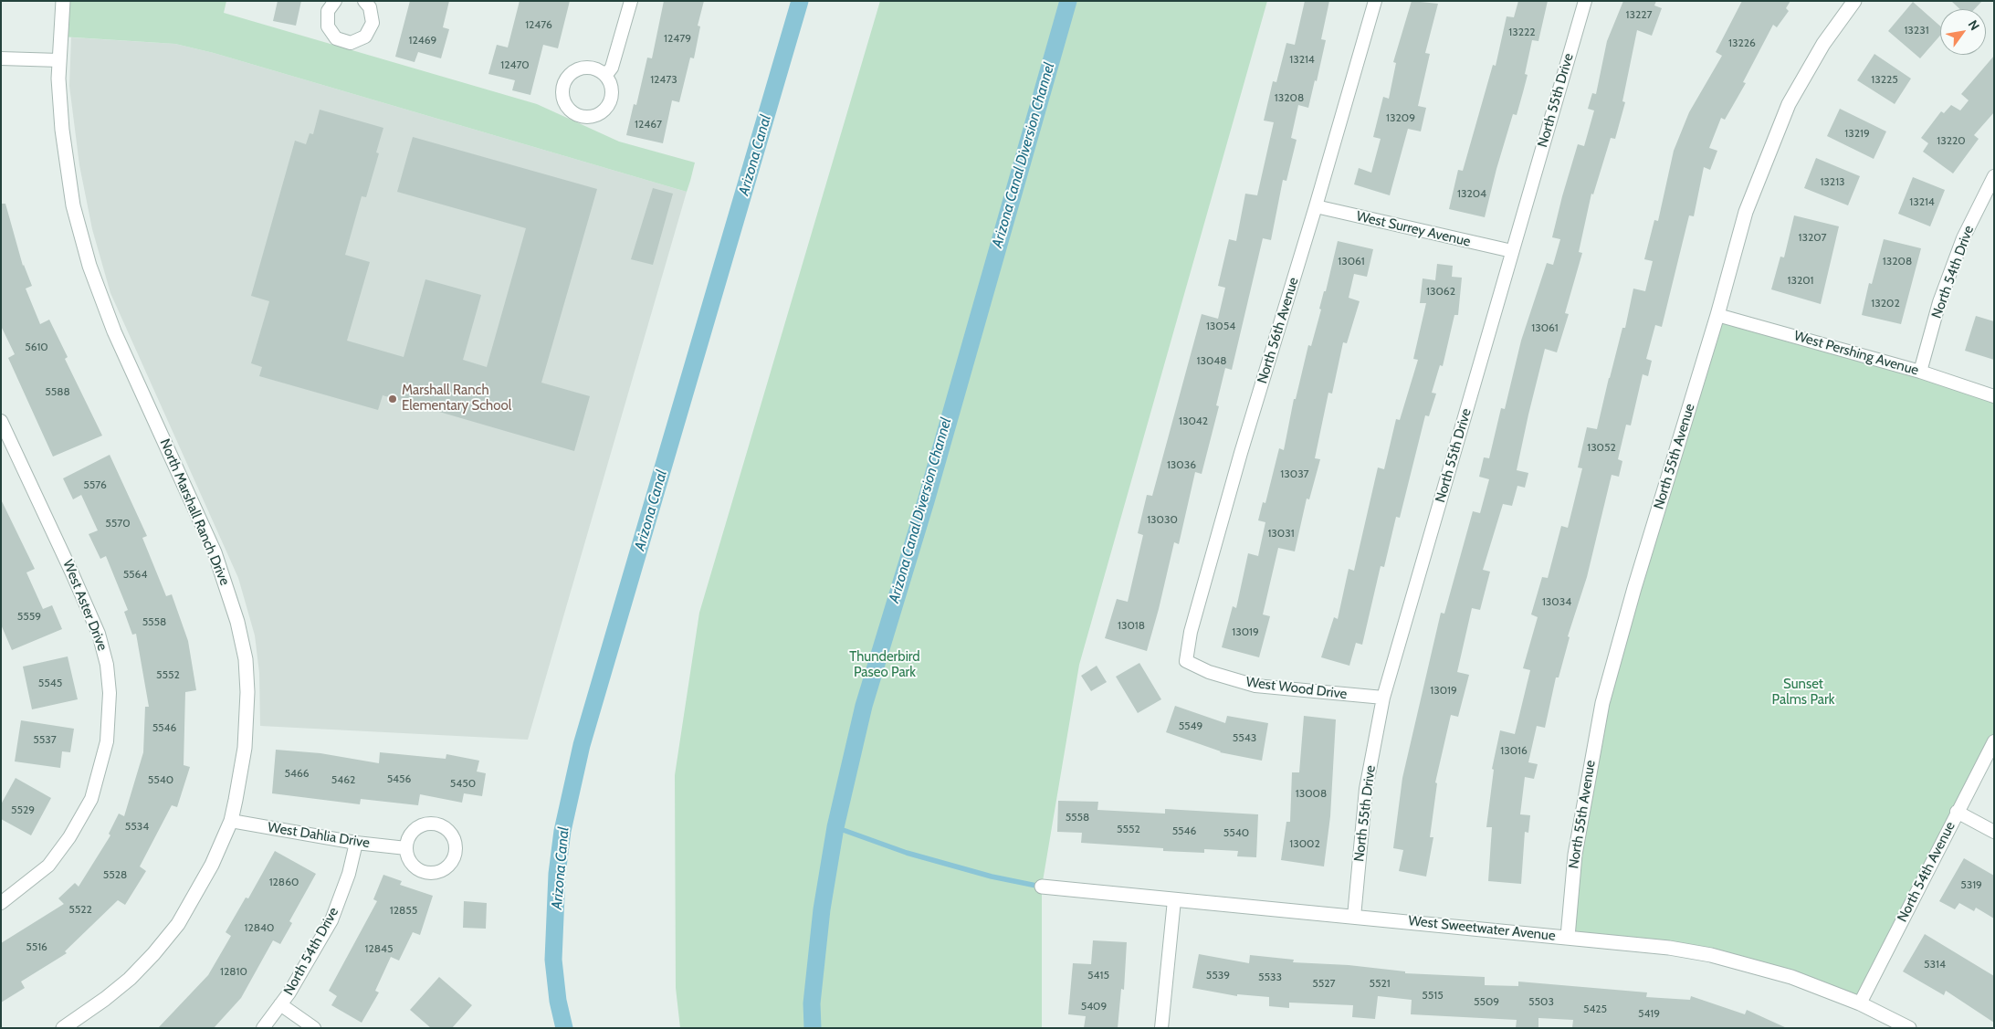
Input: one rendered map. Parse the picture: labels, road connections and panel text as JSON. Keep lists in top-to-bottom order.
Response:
{
  "streets": {
    "street": [
      "North 55th Drive",
      "West Surrey Avenue",
      "North 54th Drive",
      "North 56th Avenue",
      "West Pershing Avenue",
      "North 55th Avenue",
      "North Marshall Ranch Drive",
      "West Aster Drive",
      "West Wood Drive",
      "West Dahlia Drive",
      "North 54th Avenue",
      "West Sweetwater Avenue"
    ]
  },
  "crossings": [
    ["North 55th Drive", "West Surrey Avenue"],
    ["North 55th Drive", "West Wood Drive"],
    ["North 55th Drive", "West Sweetwater Avenue"],
    ["West Surrey Avenue", "North 56th Avenue"],
    ["North 54th Drive", "West Pershing Avenue"],
    ["North 54th Drive", "West Dahlia Drive"],
    ["North 56th Avenue", "West Wood Drive"],
    ["West Pershing Avenue", "North 55th Avenue"],
    ["North 55th Avenue", "West Sweetwater Avenue"],
    ["North Marshall Ranch Drive", "West Dahlia Drive"],
    ["North 54th Avenue", "West Sweetwater Avenue"]
  ],
  "water": ["Arizona Canal", "Arizona Canal Diversion Channel"],
  "parks": ["Thunderbird Paseo Park", "Sunset Palms Park"],
  "places": ["Marshall Ranch Elementary School"],
  "house_numbers": [
    "13227",
    "12476",
    "13231",
    "13222",
    "12479",
    "12469",
    "13226",
    "13214",
    "12470",
    "12473",
    "13225",
    "13208",
    "13209",
    "12467",
    "13219",
    "13220",
    "13213",
    "13204",
    "13214",
    "13207",
    "13061",
    "13208",
    "13201",
    "13062",
    "13202",
    "13054",
    "13061",
    "5610",
    "13048",
    "5588",
    "13042",
    "13052",
    "13036",
    "13037",
    "5576",
    "13030",
    "5570",
    "13031",
    "5564",
    "13034",
    "5559",
    "5558",
    "13018",
    "13019",
    "5552",
    "5545",
    "13019",
    "5549",
    "5546",
    "5543",
    "5537",
    "13016",
    "5466",
    "5456",
    "5540",
    "5462",
    "5450",
    "13008",
    "5529",
    "5558",
    "5534",
    "5552",
    "5546",
    "5540",
    "13002",
    "5528",
    "12860",
    "5319",
    "5522",
    "12855",
    "12840",
    "5516",
    "12845",
    "5314",
    "12810",
    "5415",
    "5539",
    "5533",
    "5527",
    "5521",
    "5515",
    "5509",
    "5503",
    "5409",
    "5425",
    "5419"
  ],
  "north": "top right"
}
